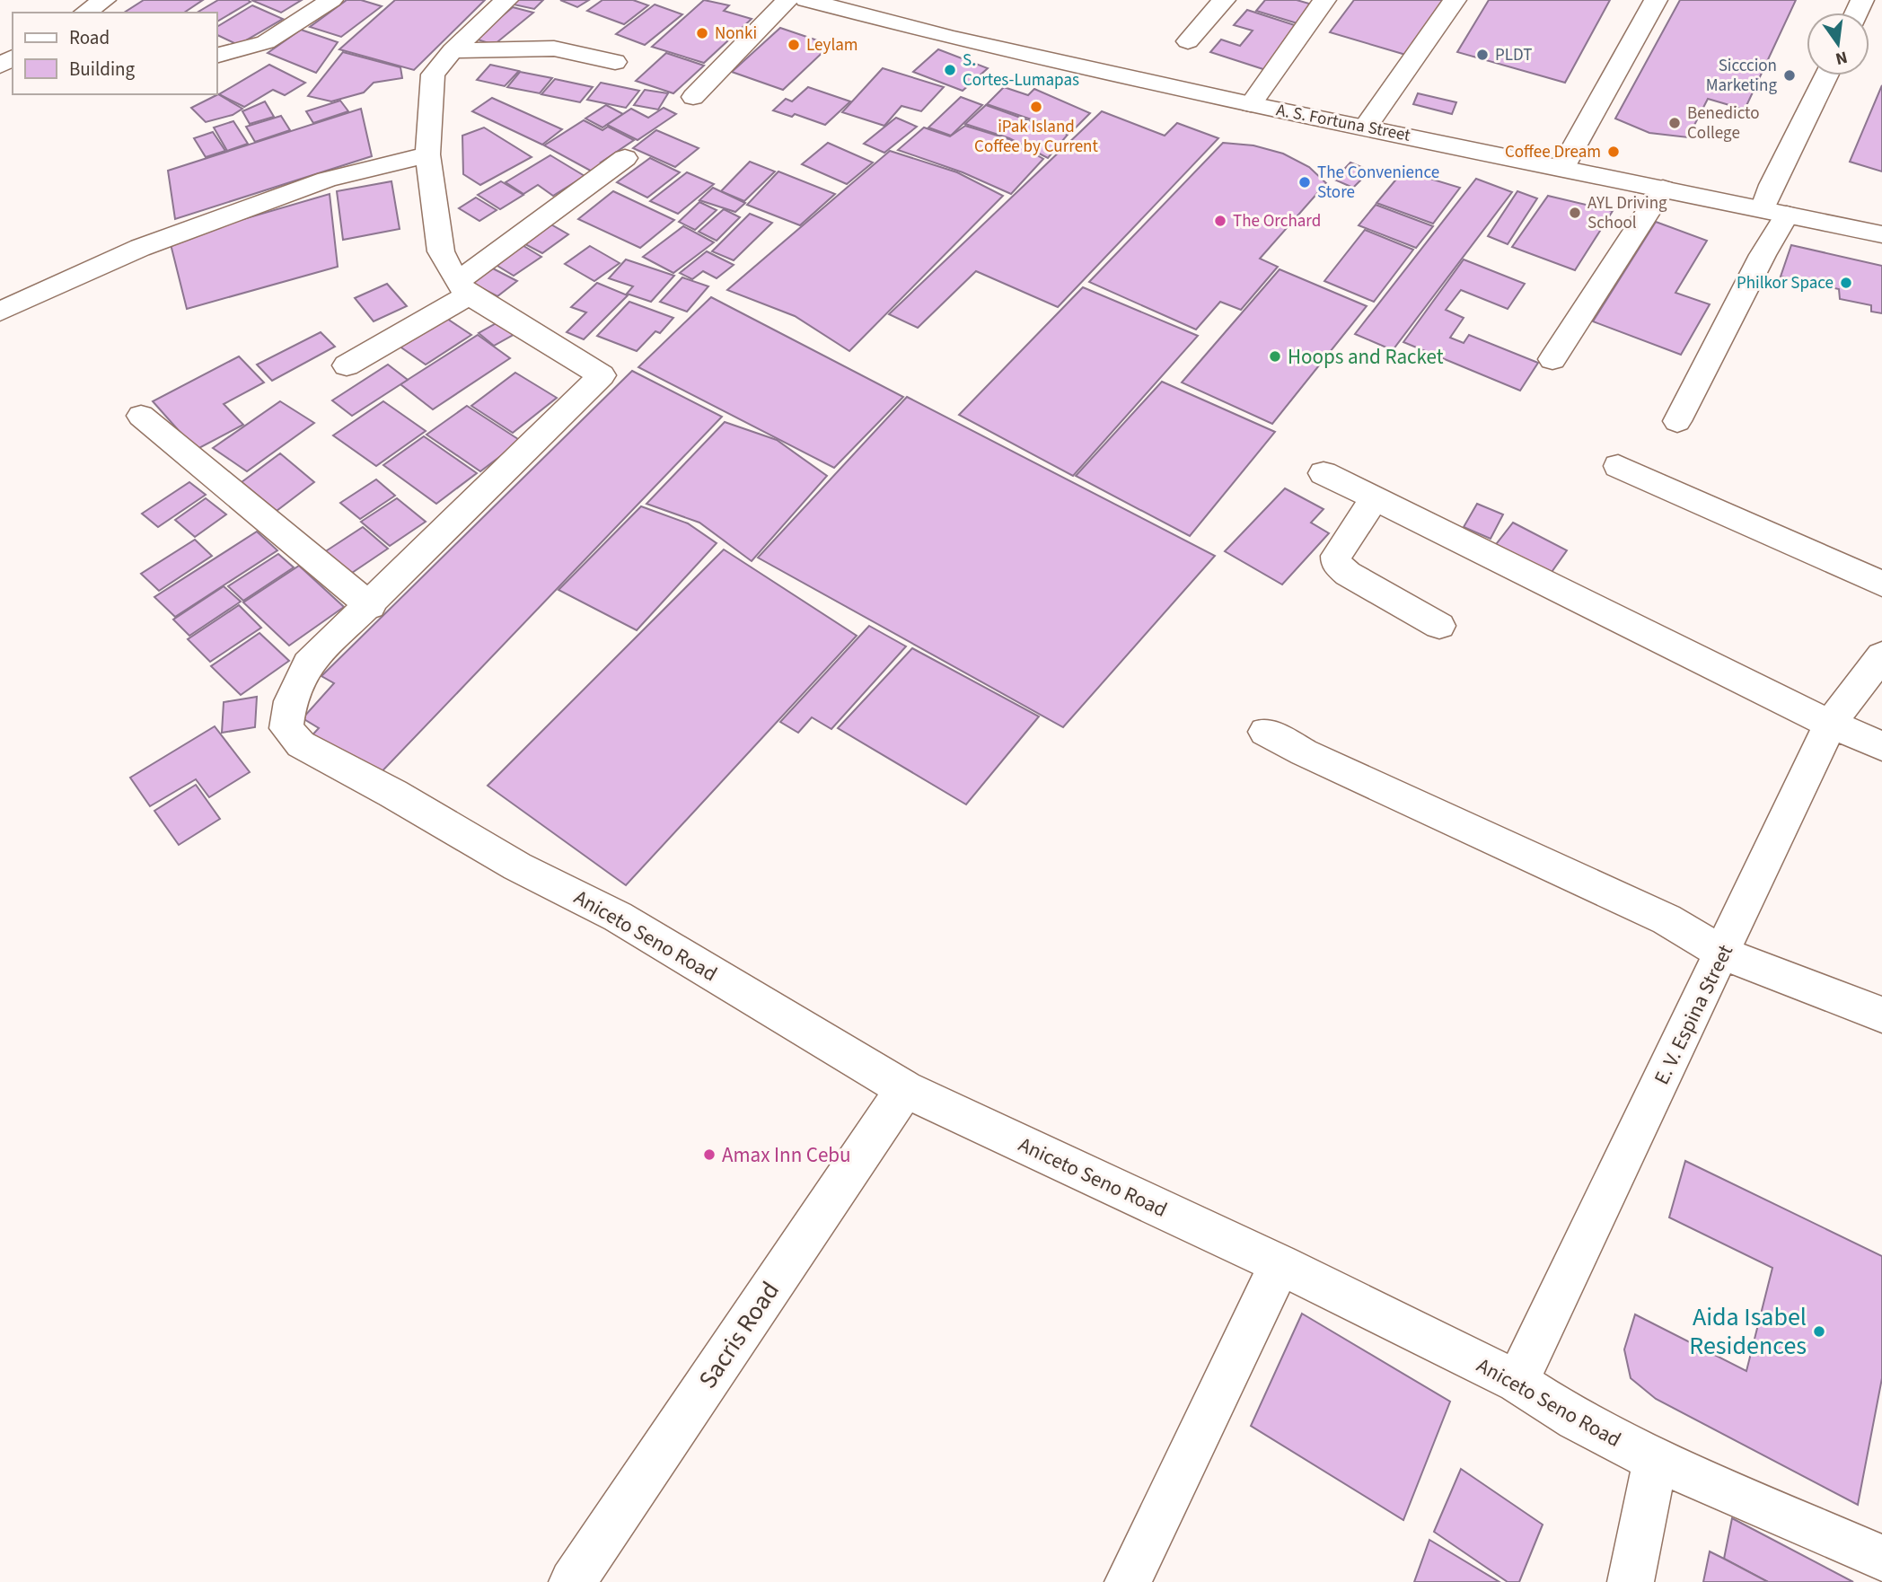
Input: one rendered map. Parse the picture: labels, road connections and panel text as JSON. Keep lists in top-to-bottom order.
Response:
{
  "streets": {
    "street": [
      "A. S. Fortuna Street",
      "Aniceto Seno Road",
      "E. V. Espina Street",
      "Sacris Road"
    ]
  },
  "crossings": [
    ["Aniceto Seno Road", "E. V. Espina Street"],
    ["Aniceto Seno Road", "Sacris Road"]
  ],
  "places": [
    "Nonki",
    "Leylam",
    "PLDT",
    "S. Cortes-Lumapas",
    "Sicccion Marketing",
    "iPak Island Coffee by Current",
    "Benedicto College",
    "Coffee Dream",
    "The Convenience Store",
    "AYL Driving School",
    "The Orchard",
    "Philkor Space",
    "Hoops and Racket",
    "Amax Inn Cebu",
    "Aida Isabel Residences"
  ],
  "legend": ["Road", "Building"],
  "north": "bottom"
}
